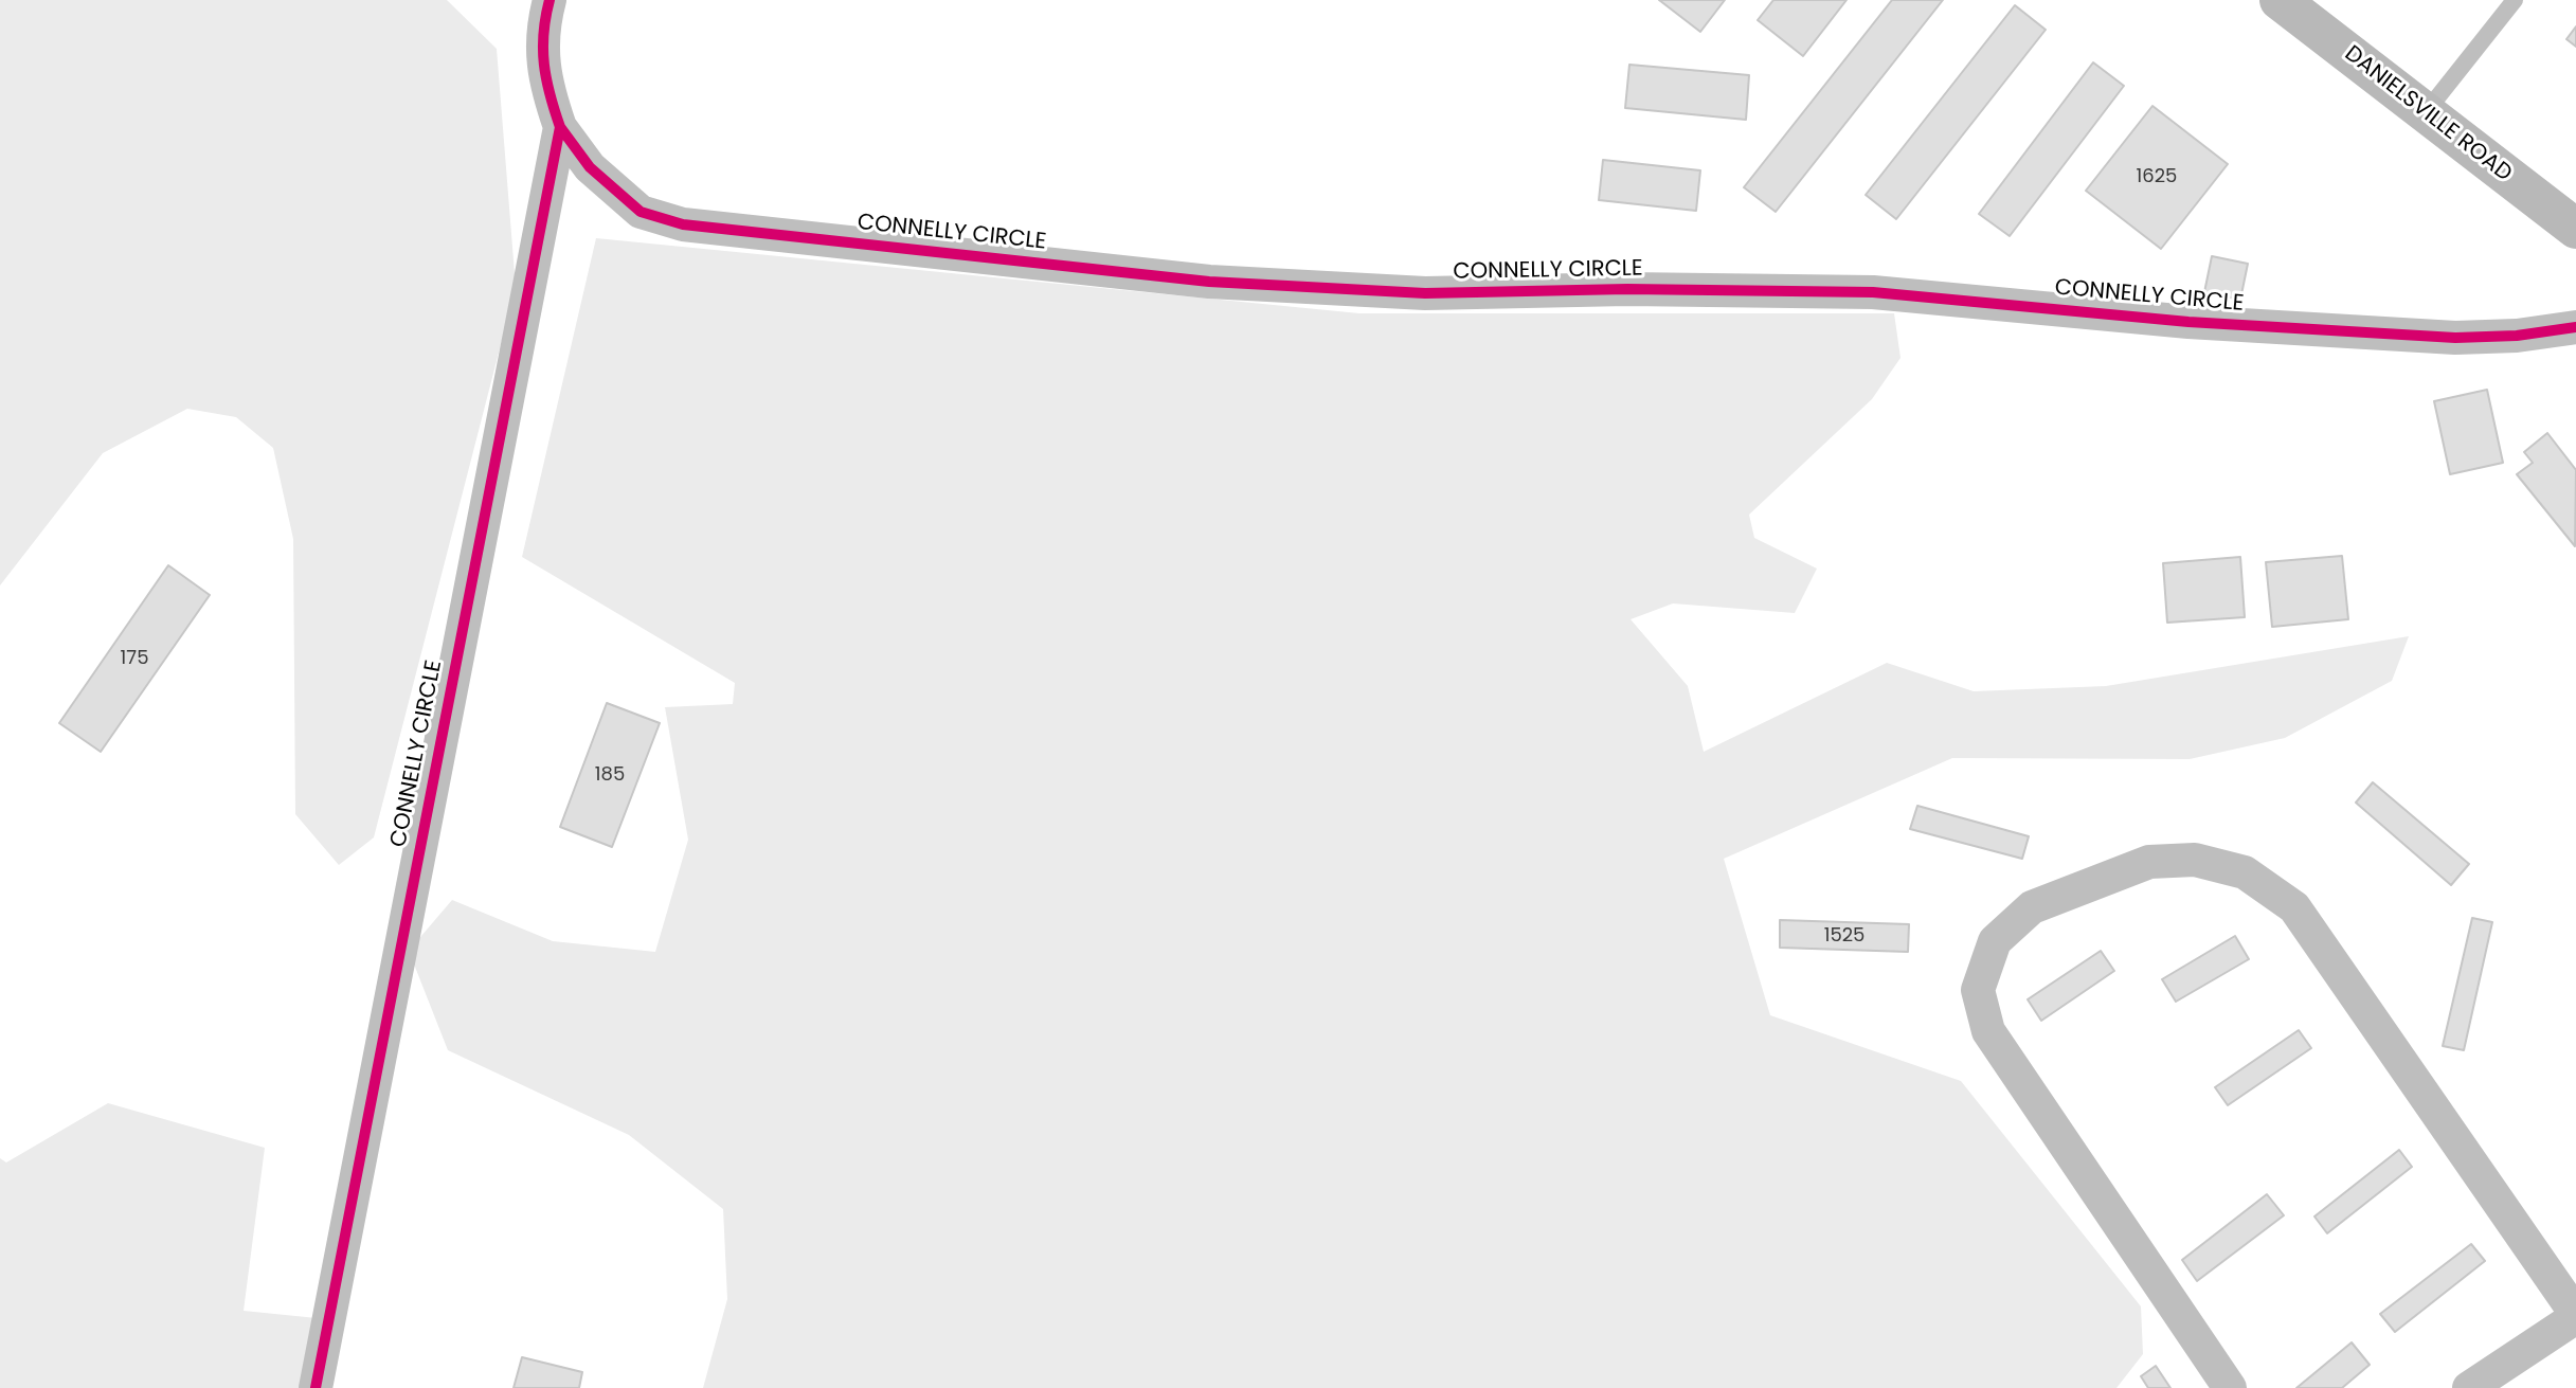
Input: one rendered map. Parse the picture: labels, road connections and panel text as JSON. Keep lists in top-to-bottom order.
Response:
{
  "streets": {
    "main road": ["DANIELSVILLE ROAD"],
    "street": ["CONNELLY CIRCLE"]
  },
  "house_numbers": [
    "1625",
    "175",
    "185",
    "1525"
  ]
}
